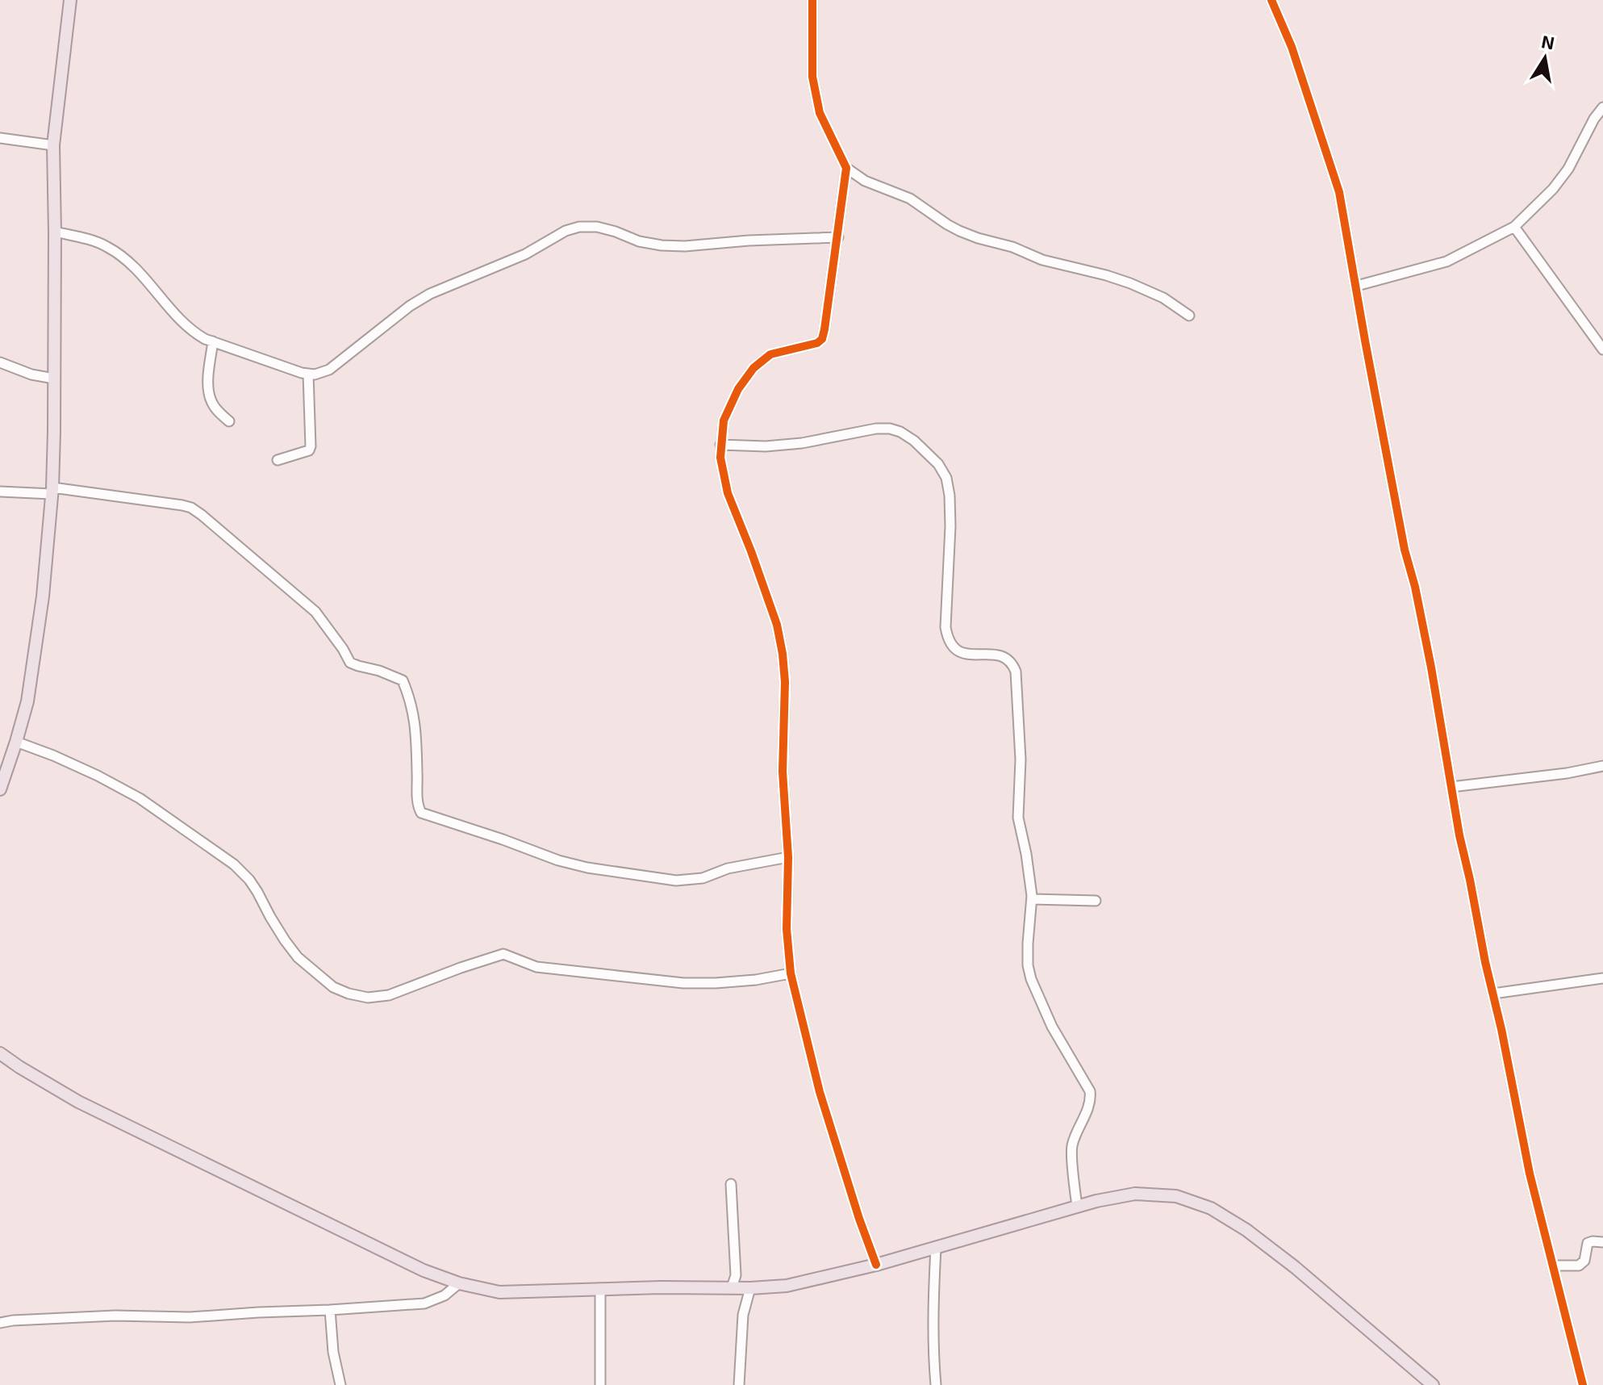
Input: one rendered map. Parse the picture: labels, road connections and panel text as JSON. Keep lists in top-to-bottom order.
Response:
{
  "north": "top"
}
